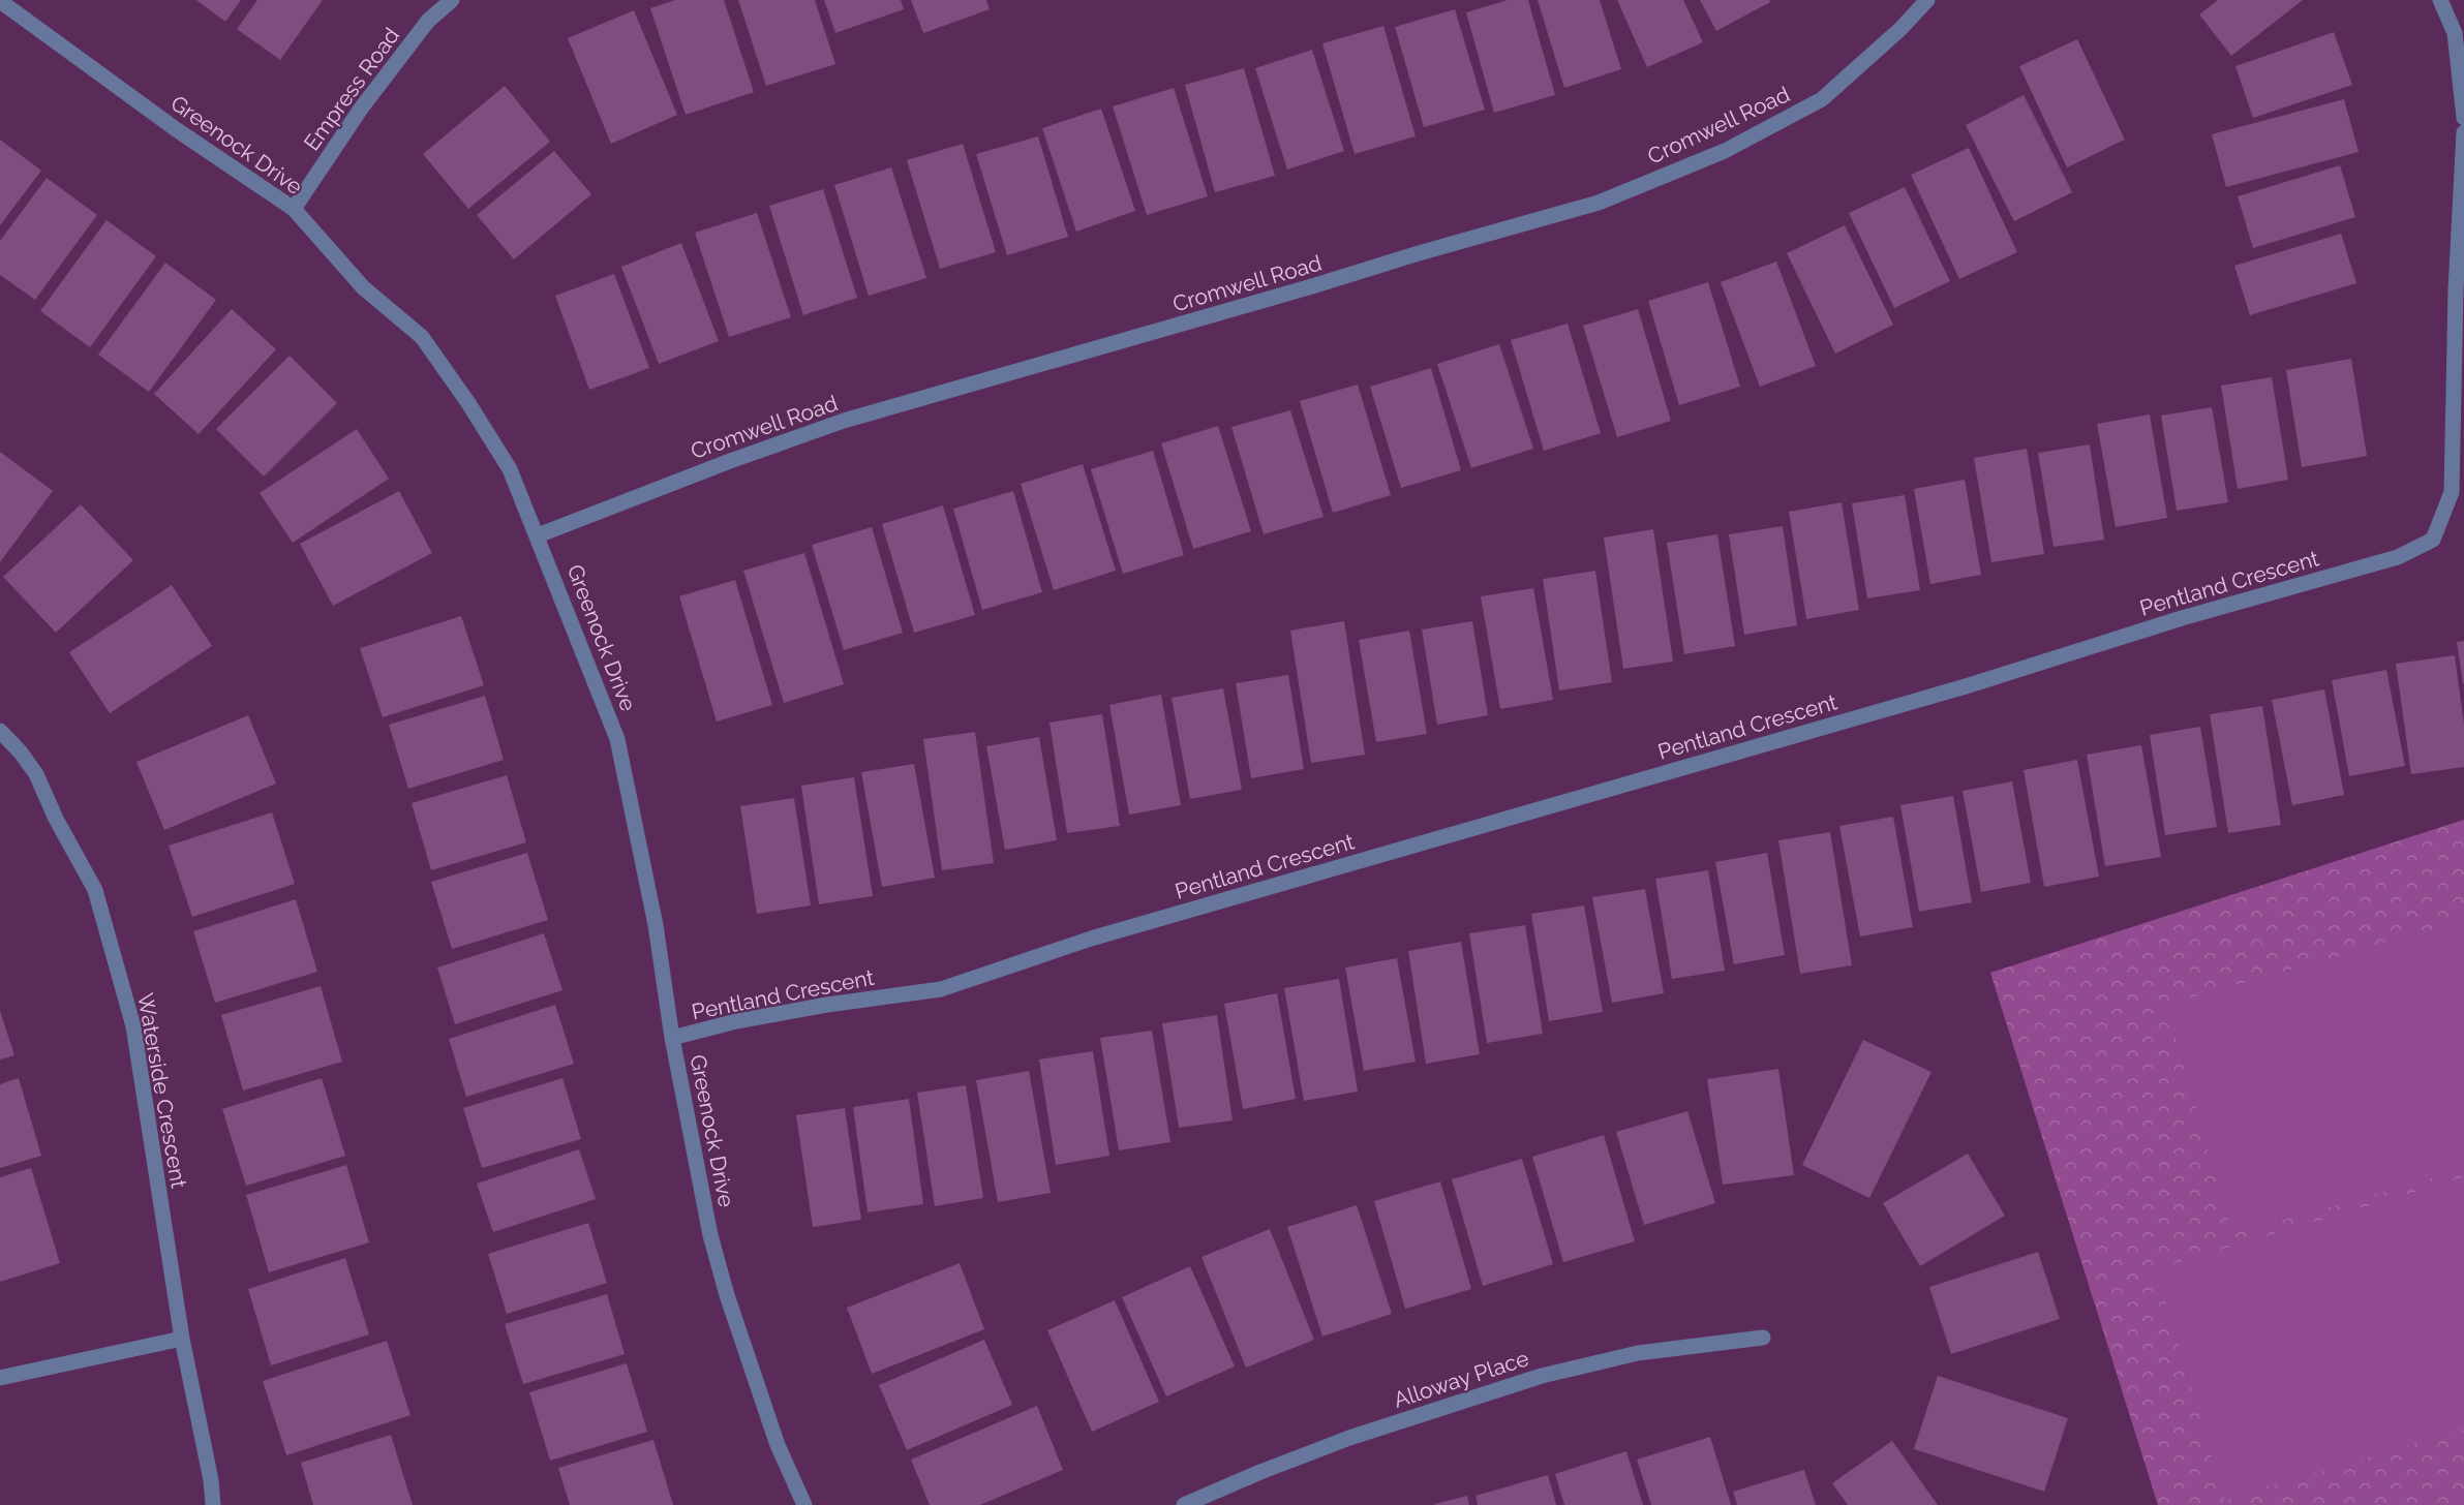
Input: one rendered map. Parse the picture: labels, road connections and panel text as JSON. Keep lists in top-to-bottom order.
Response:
{
  "streets": {
    "street": [
      "Empress Road",
      "Cromwell Road",
      "Greenock Drive",
      "Pentland Crescent",
      "Waterside Crescent",
      "Alloway Place"
    ]
  },
  "crossings": [
    ["Empress Road", "Greenock Drive"],
    ["Cromwell Road", "Greenock Drive"],
    ["Greenock Drive", "Pentland Crescent"]
  ]
}
